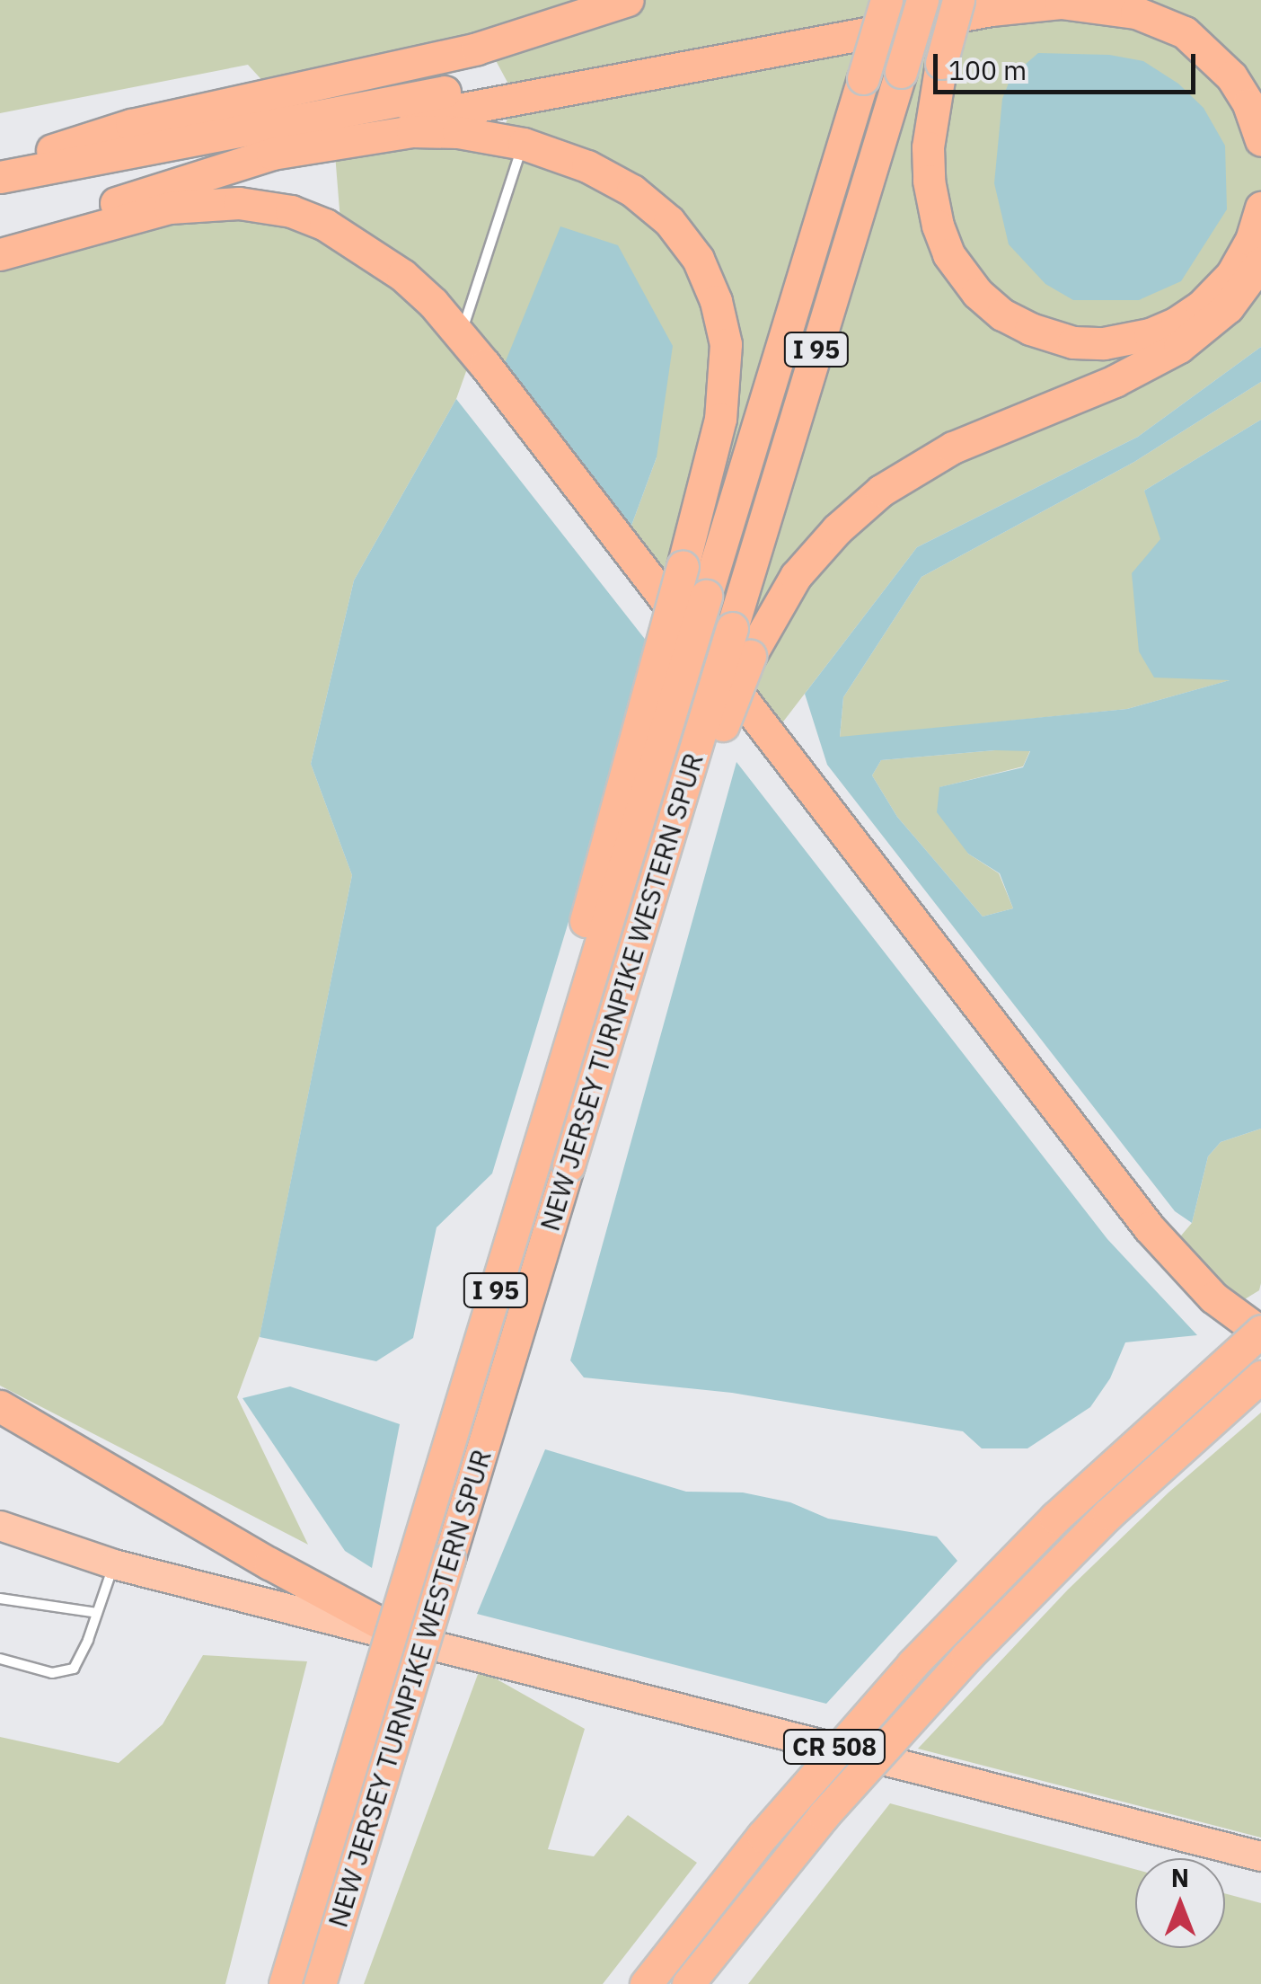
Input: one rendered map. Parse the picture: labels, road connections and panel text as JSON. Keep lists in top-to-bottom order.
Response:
{
  "streets": {
    "highway": ["I 95", "NEW JERSEY TURNPIKE WESTERN SPUR", "CR 508"]
  },
  "scale_bar": "100 m",
  "north": "top"
}
